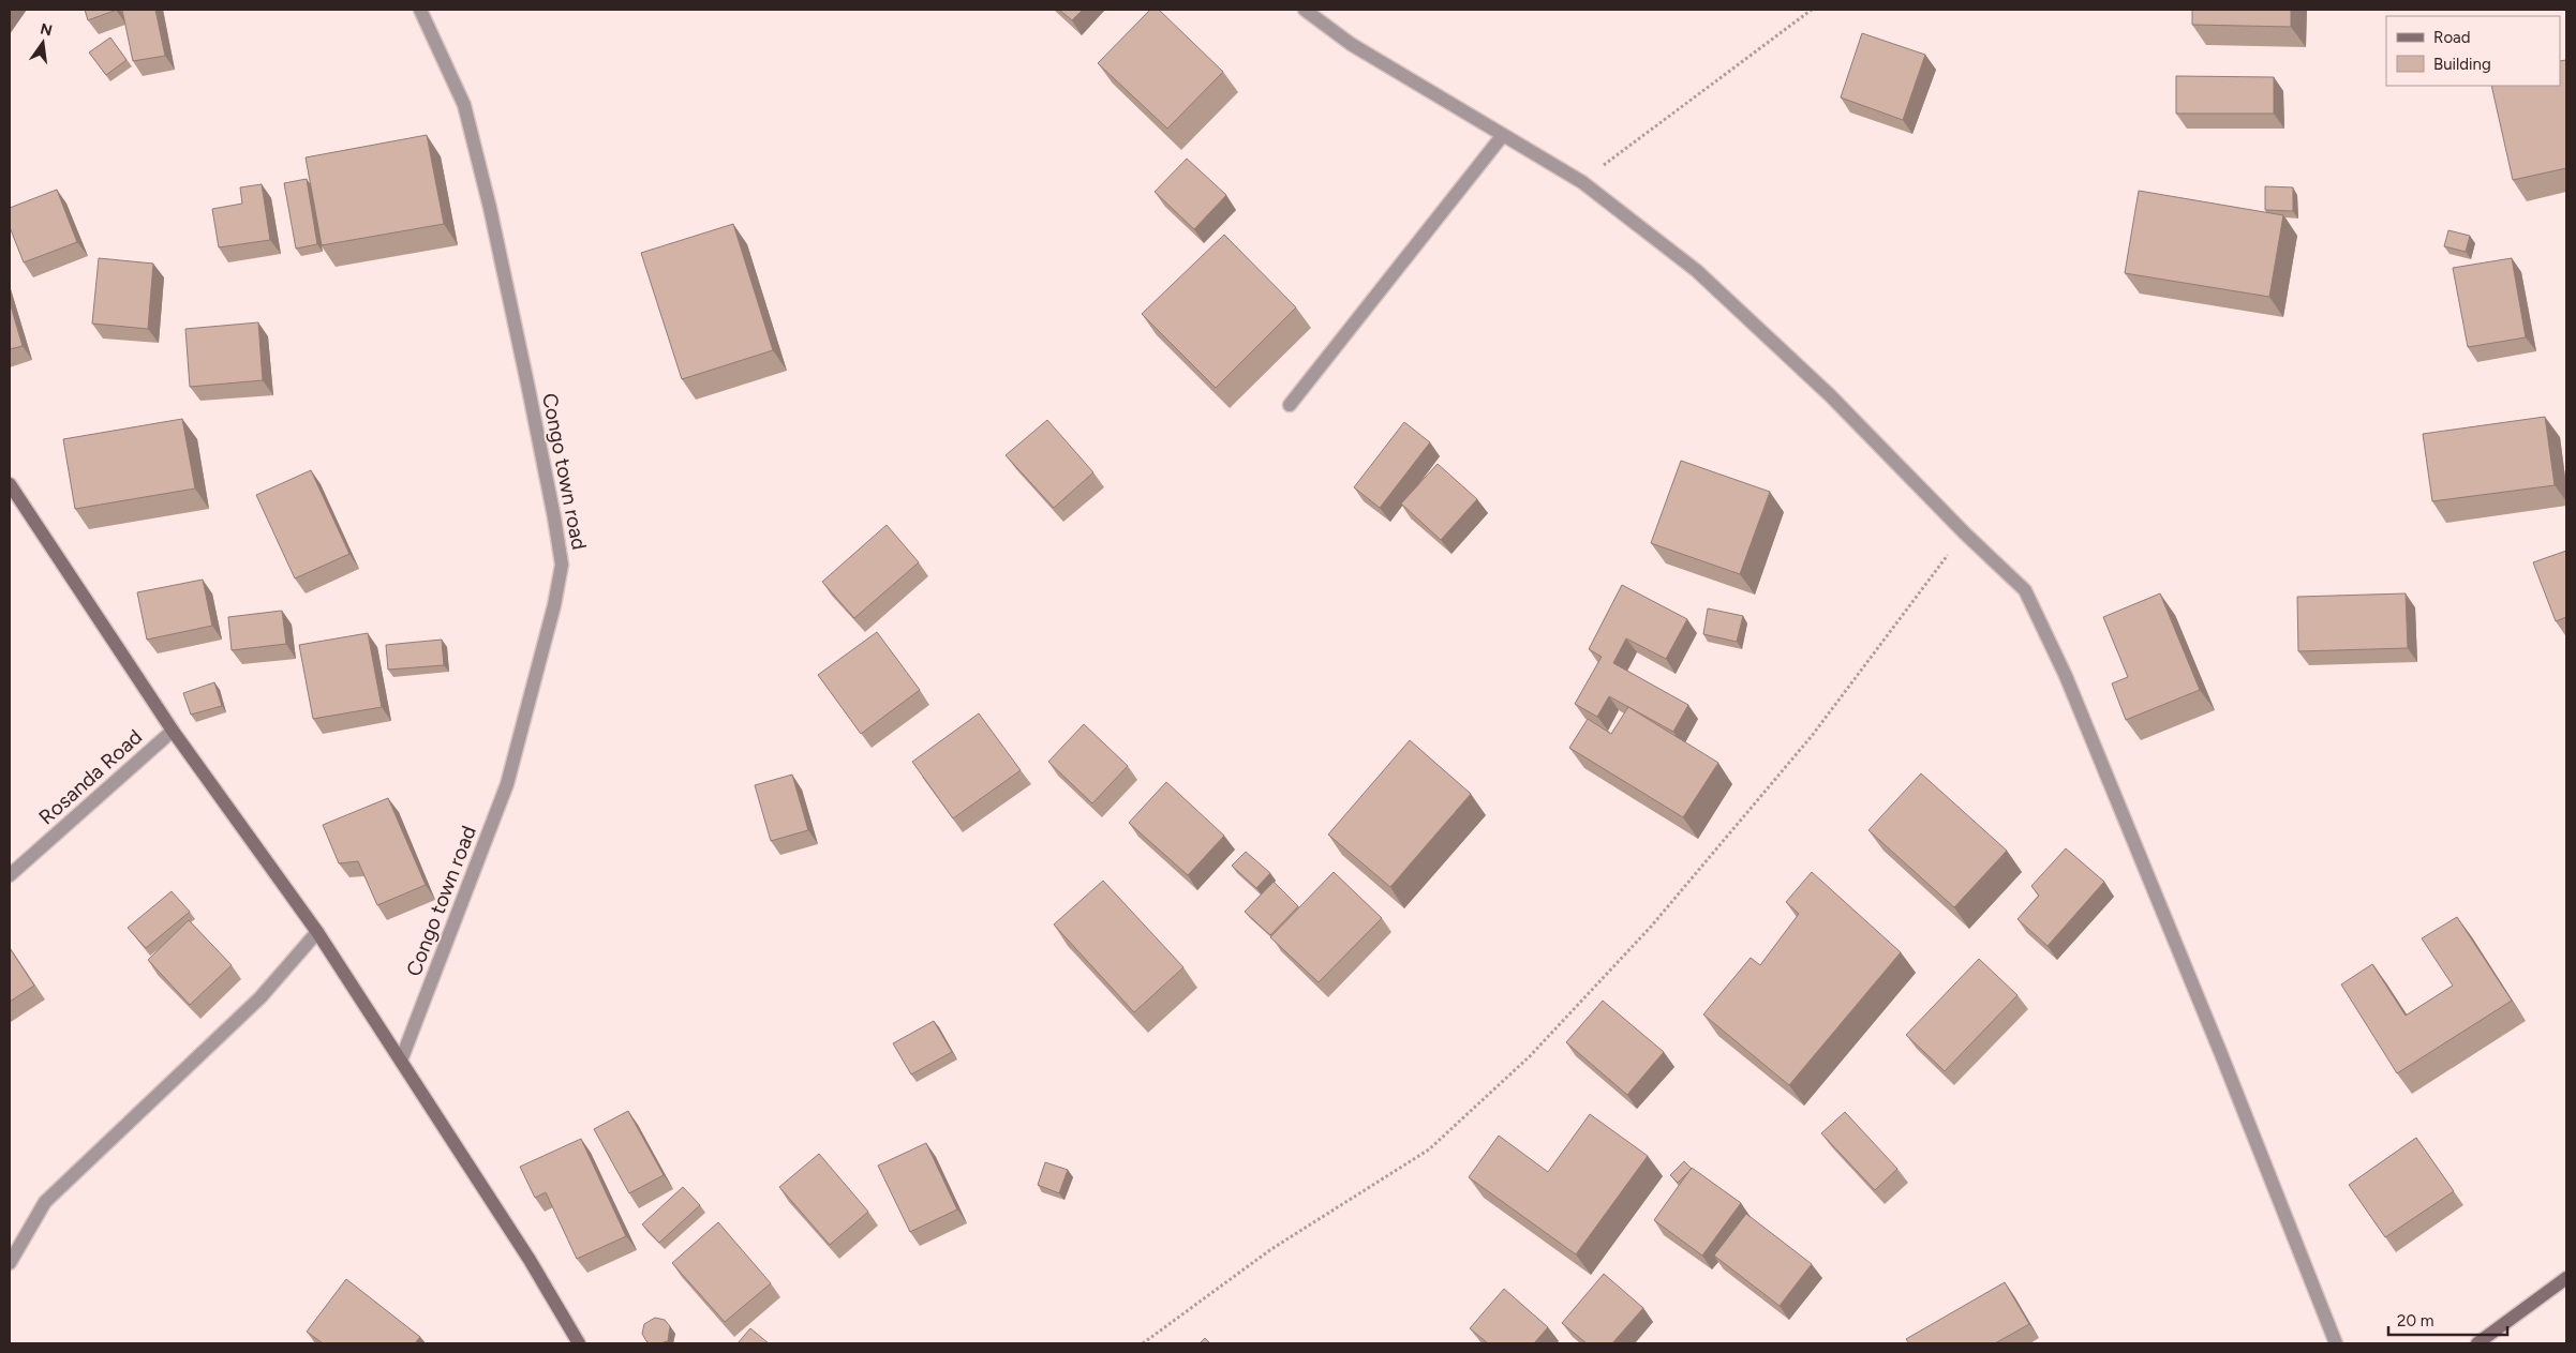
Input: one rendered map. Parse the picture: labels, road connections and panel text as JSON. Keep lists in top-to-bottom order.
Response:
{
  "streets": {
    "street": ["Congo town road", "Rosanda Road"]
  },
  "legend": ["Road", "Building"],
  "scale_bar": "20 m",
  "north": "top"
}
